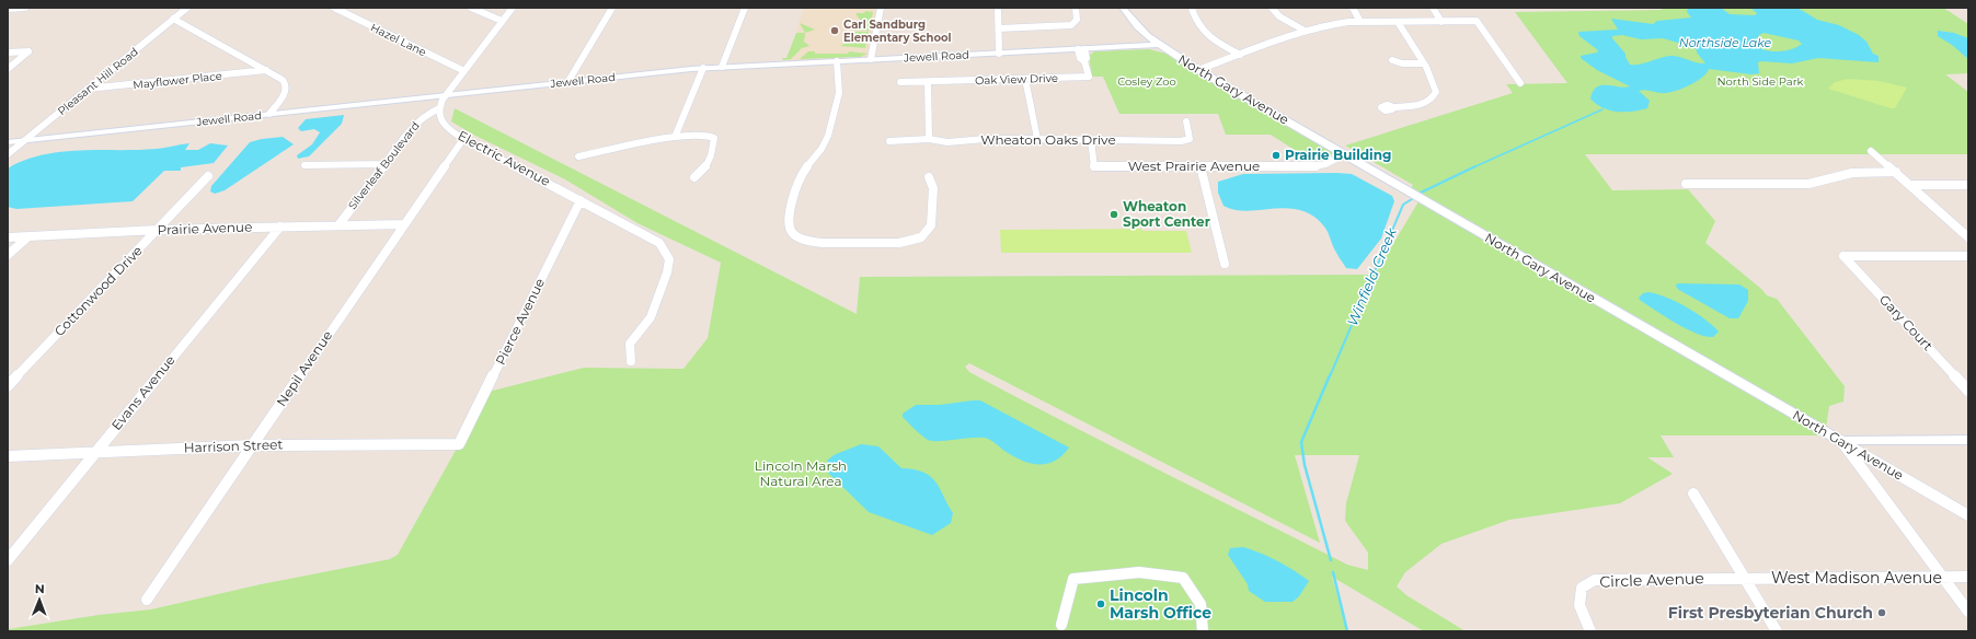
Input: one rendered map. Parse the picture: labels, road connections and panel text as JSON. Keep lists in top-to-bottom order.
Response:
{
  "streets": {
    "street": [
      "Hazel Lane",
      "Jewell Road",
      "Oak View Drive",
      "Mayflower Place",
      "Pleasant Hill Road",
      "North Gary Avenue",
      "Wheaton Oaks Drive",
      "Electric Avenue",
      "Silverleaf Boulevard",
      "West Prairie Avenue",
      "Prairie Avenue",
      "Cottonwood Drive",
      "Pierce Avenue",
      "Gary Court",
      "Nepil Avenue",
      "Evans Avenue",
      "Harrison Street",
      "West Madison Avenue",
      "Circle Avenue"
    ]
  },
  "crossings": [
    ["Jewell Road", "Oak View Drive"],
    ["Jewell Road", "Pleasant Hill Road"],
    ["Jewell Road", "North Gary Avenue"],
    ["Mayflower Place", "Pleasant Hill Road"],
    ["North Gary Avenue", "West Prairie Avenue"],
    ["Wheaton Oaks Drive", "West Prairie Avenue"],
    ["Electric Avenue", "Silverleaf Boulevard"],
    ["Electric Avenue", "Pierce Avenue"],
    ["Electric Avenue", "Nepil Avenue"],
    ["Silverleaf Boulevard", "Prairie Avenue"],
    ["Prairie Avenue", "Cottonwood Drive"],
    ["Prairie Avenue", "Nepil Avenue"],
    ["Prairie Avenue", "Evans Avenue"],
    ["Pierce Avenue", "Harrison Street"],
    ["Nepil Avenue", "Harrison Street"],
    ["Evans Avenue", "Harrison Street"],
    ["West Madison Avenue", "Circle Avenue"]
  ],
  "water": ["Northside Lake", "Winfield Creek"],
  "parks": ["Cosley Zoo", "North Side Park", "Lincoln Marsh Natural Area"],
  "places": [
    "Carl Sandburg Elementary School",
    "Prairie Building",
    "Wheaton Sport Center",
    "Lincoln Marsh Office",
    "First Presbyterian Church"
  ],
  "north": "top"
}
